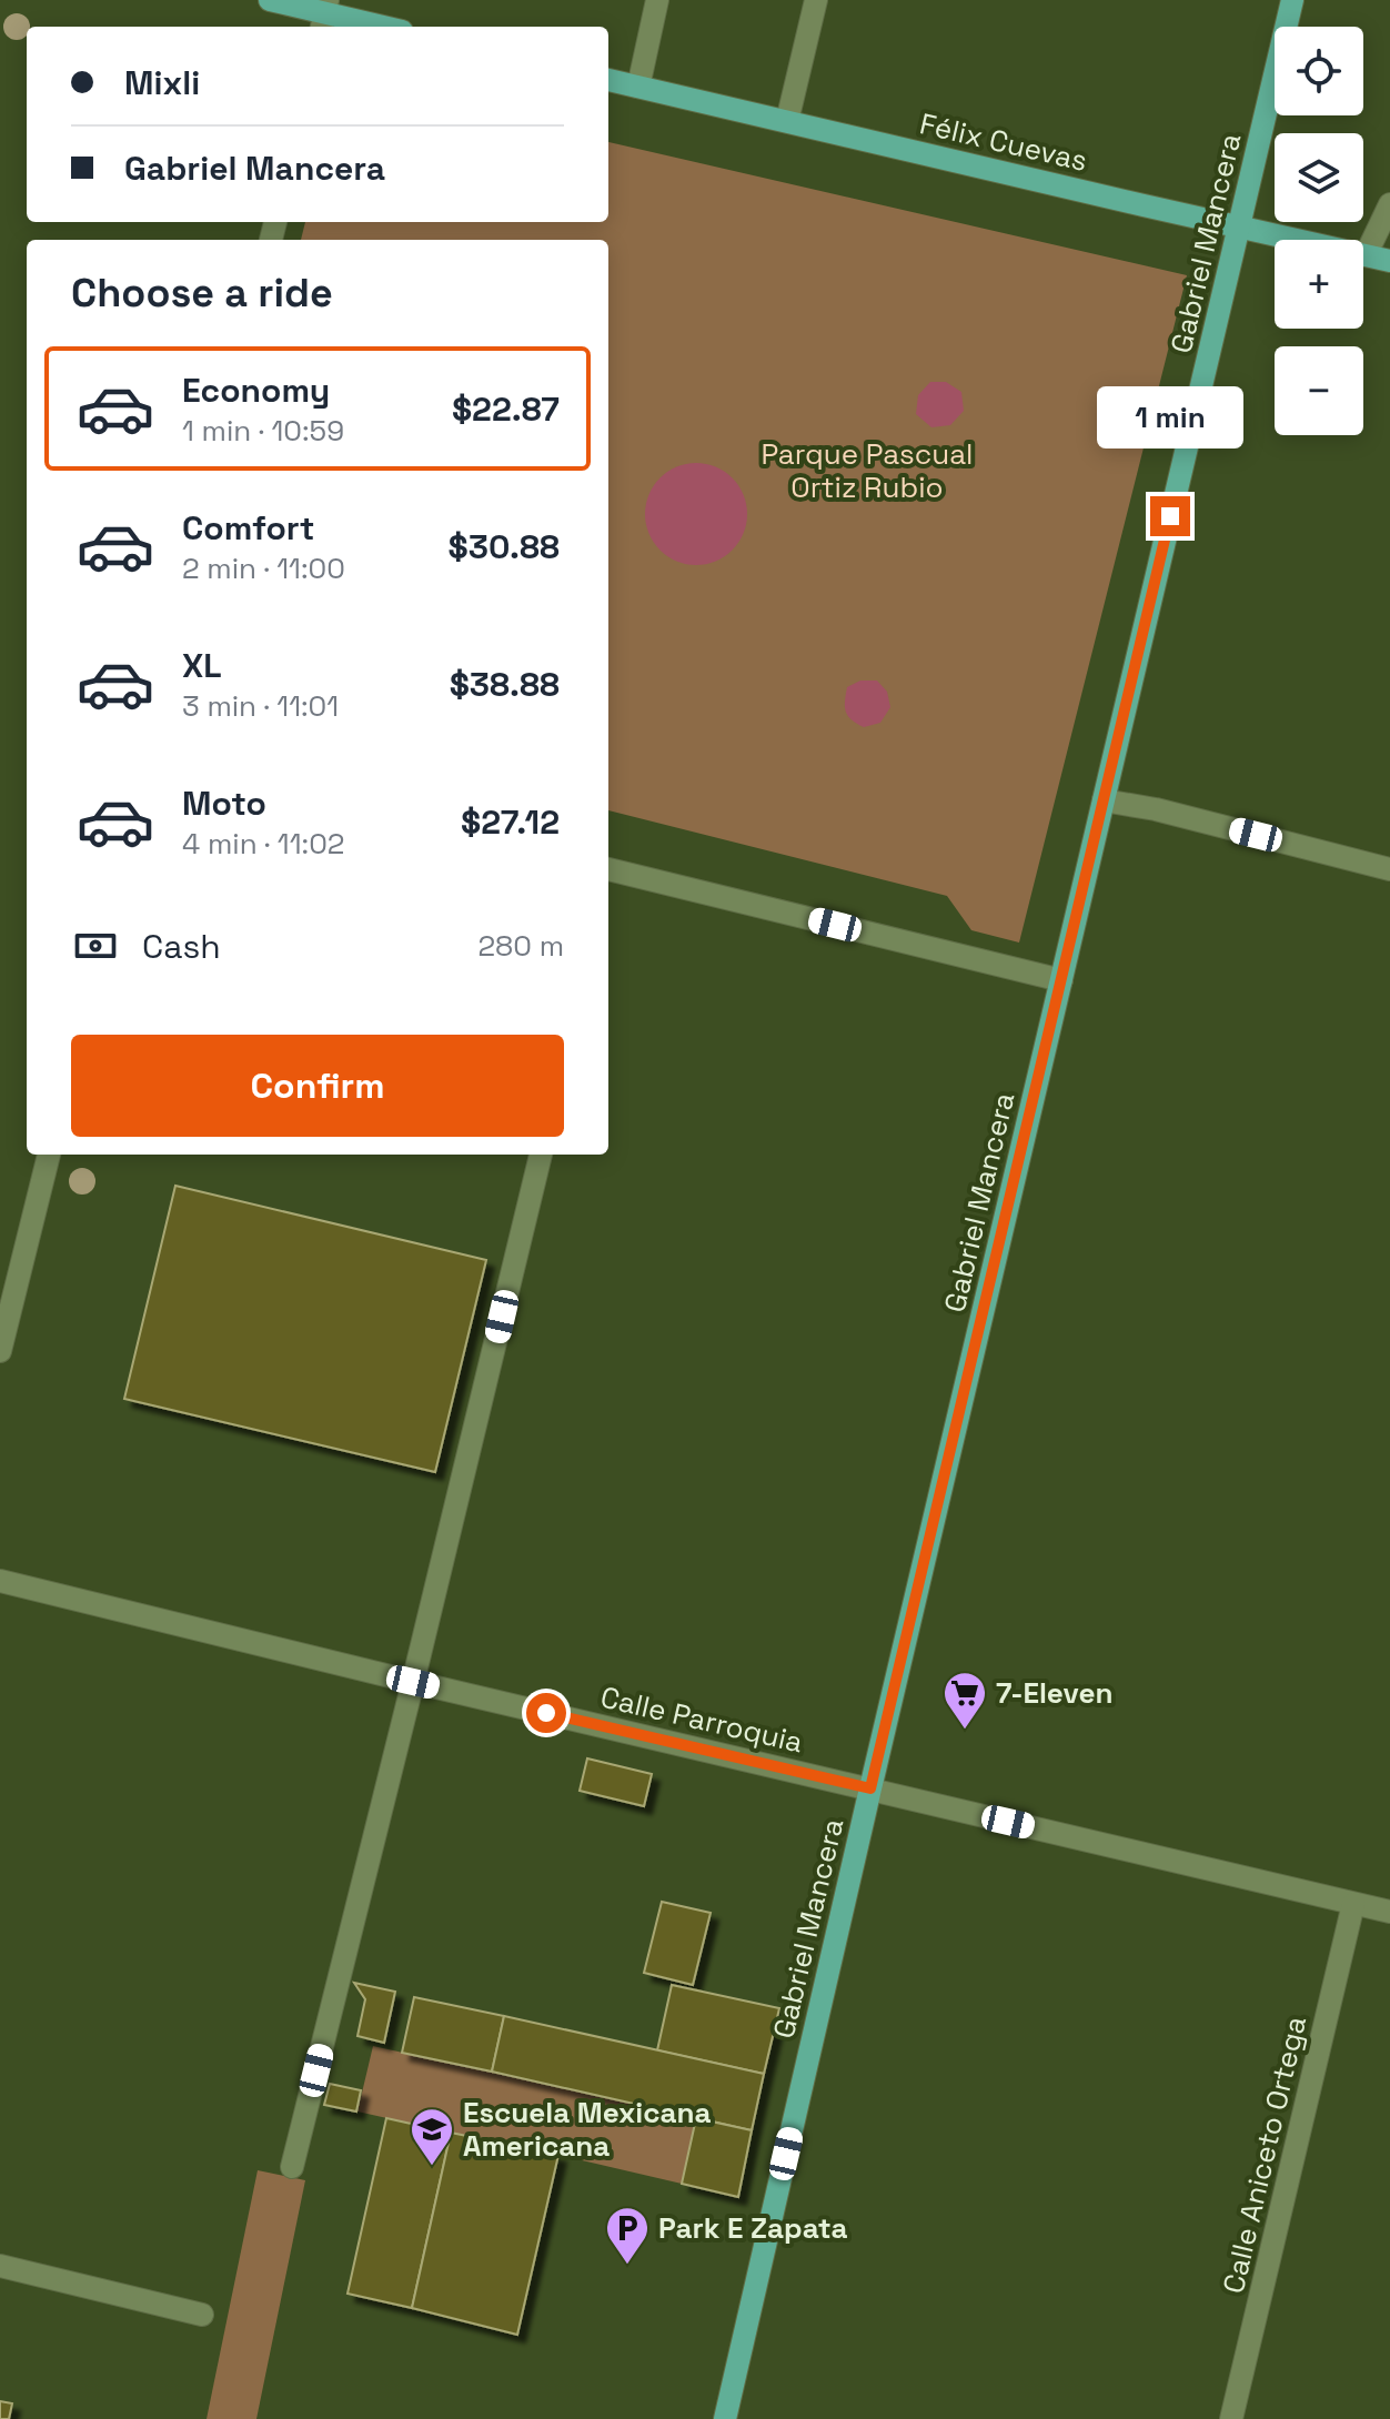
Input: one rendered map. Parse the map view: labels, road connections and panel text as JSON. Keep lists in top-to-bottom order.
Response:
{
  "streets": {
    "main road": ["Félix Cuevas", "Gabriel Mancera"],
    "street": ["Calle Parroquia", "Calle Aniceto Ortega"]
  },
  "crossings": [
    ["Félix Cuevas", "Gabriel Mancera"],
    ["Gabriel Mancera", "Calle Parroquia"],
    ["Calle Parroquia", "Calle Aniceto Ortega"]
  ],
  "parks": ["Parque Pascual Ortiz Rubio"],
  "places": {
    "supermarket": ["7-Eleven"],
    "school or university": ["Escuela Mexicana Americana"],
    "parking": ["Park E Zapata"]
  },
  "page": {
    "map_buttons": ["+", "−"],
    "banner": ["Mixli", "Gabriel Mancera"],
    "heading": "Choose a ride",
    "list": [
      {
        "name": "Economy",
        "note": "1 min · 10:59",
        "value": "$22.87"
      },
      {
        "name": "Comfort",
        "note": "2 min · 11:00",
        "value": "$30.88"
      },
      {
        "name": "XL",
        "note": "3 min · 11:01",
        "value": "$38.88"
      },
      {
        "name": "Moto",
        "note": "4 min · 11:02",
        "value": "$27.12"
      }
    ],
    "bubble": "1 min",
    "pay": ["Cash", "280 m"],
    "buttons": "Confirm"
  }
}
